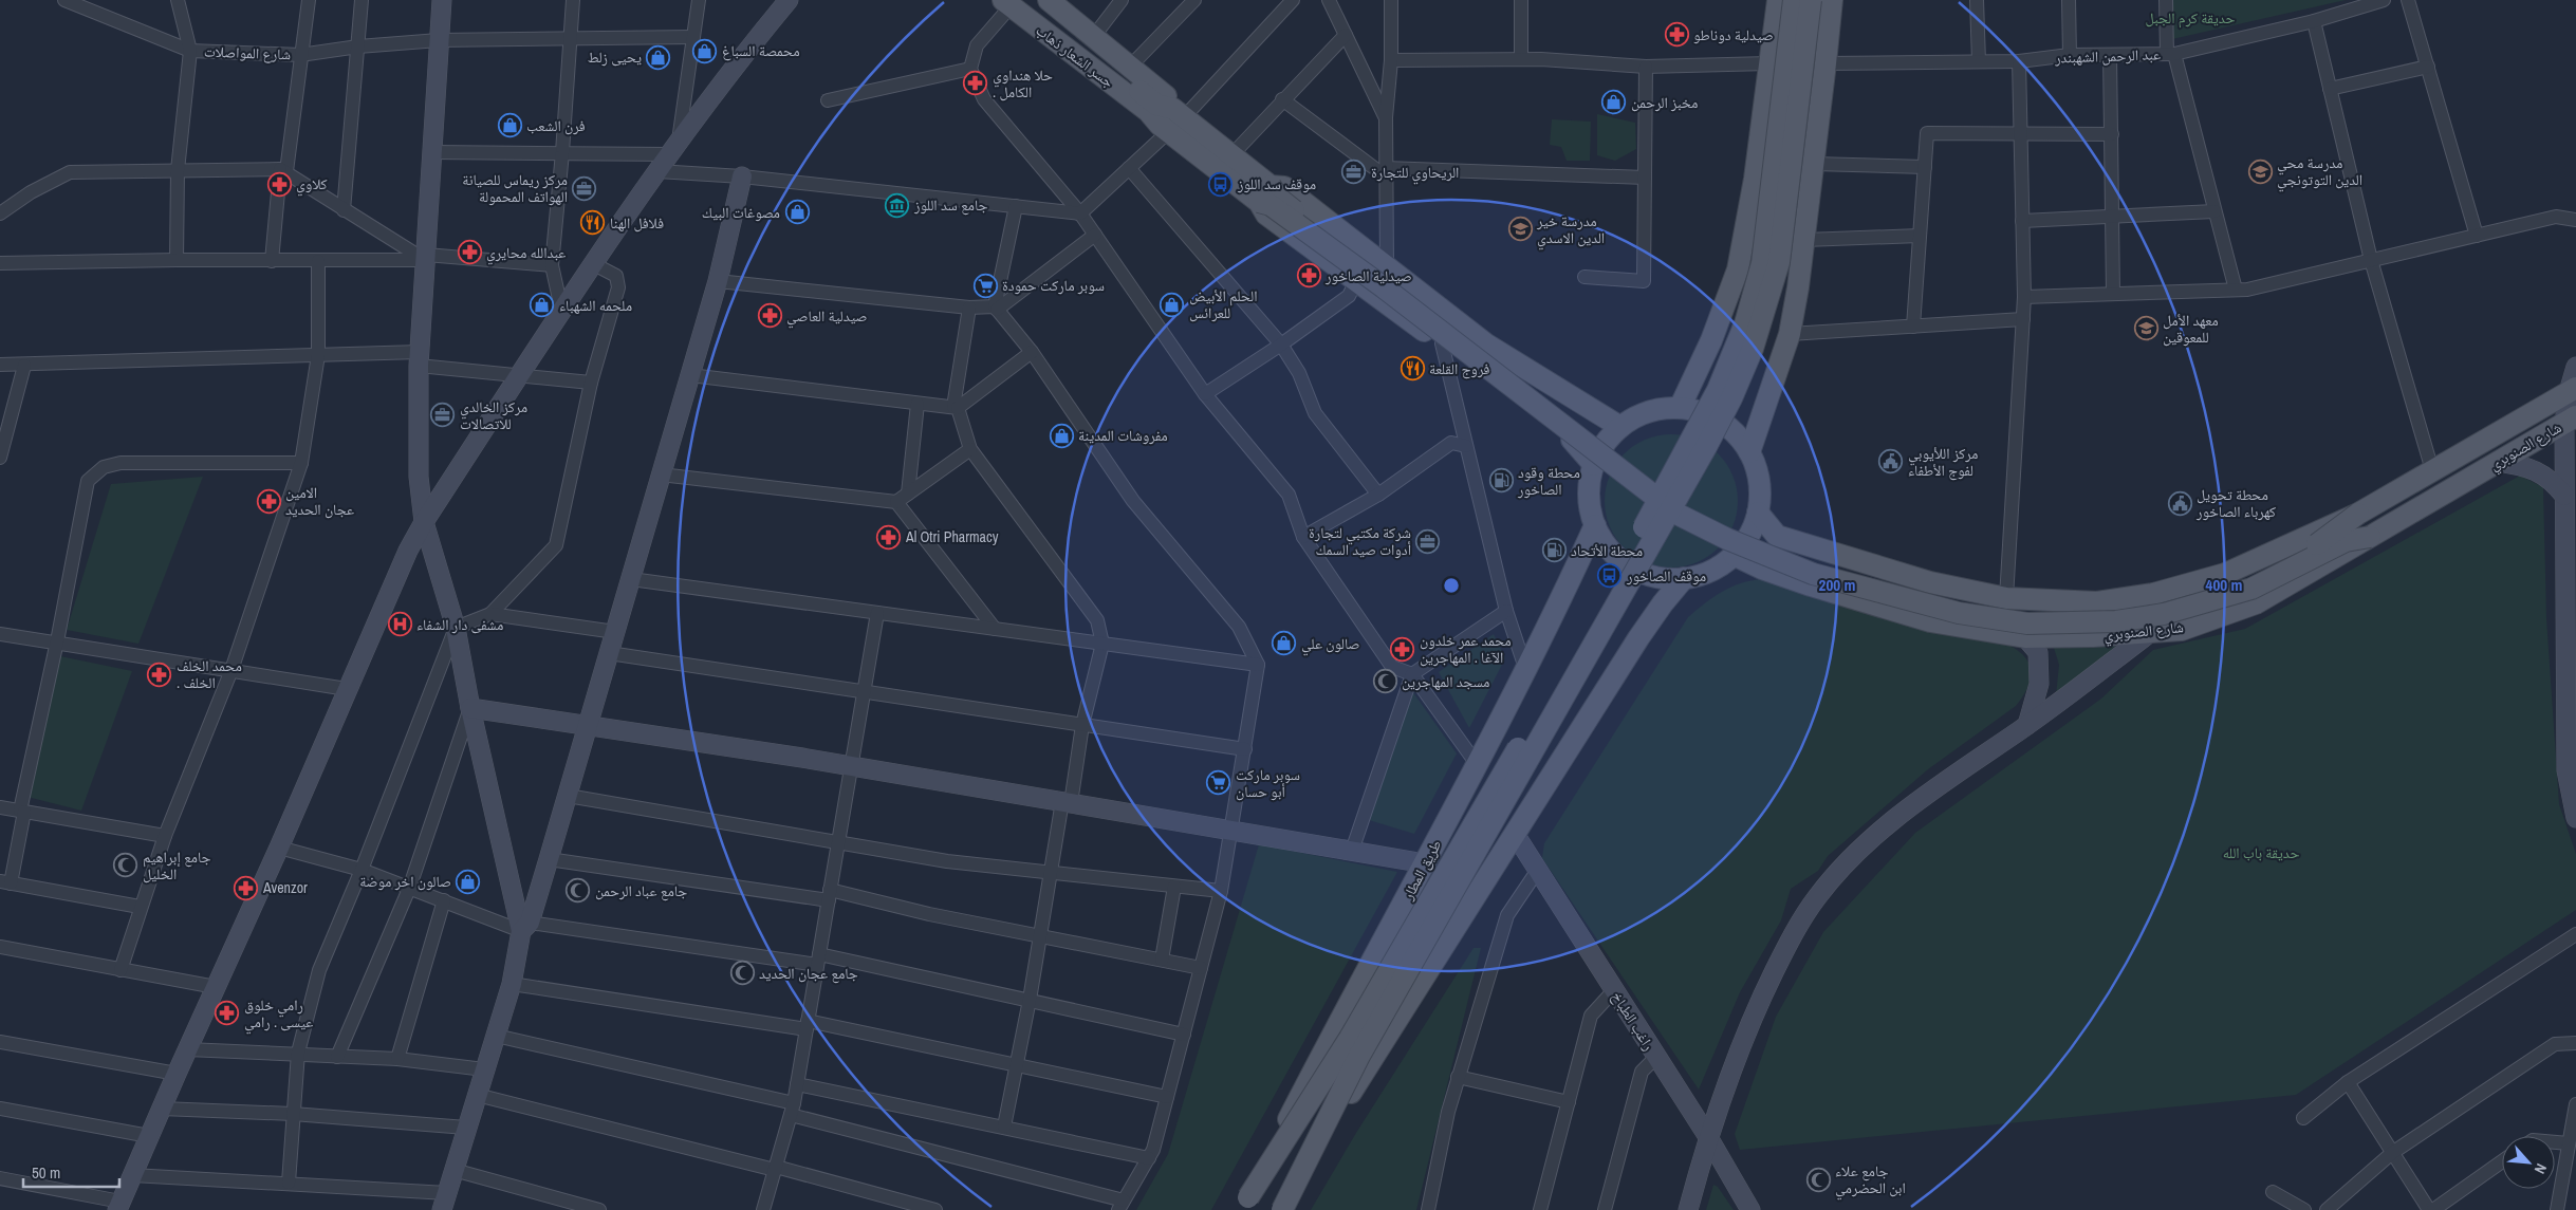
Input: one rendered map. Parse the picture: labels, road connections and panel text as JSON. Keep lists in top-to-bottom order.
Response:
{
  "streets": {
    "main road": ["جسر الشعار ذهاب", "شارع الصنوبري", "طريق المطار"],
    "street": ["شارع المواصلات", "عبد الرحمن الشهبندر", "راغب الطباخ"]
  },
  "crossings": [
    ["شارع الصنوبري", "طريق المطار"]
  ],
  "parks": ["حديقة كرم الجبل", "حديقة باب الله"],
  "places": {
    "pharmacy": [
      "صيدلية دوناطو",
      "حلا هنداوي . الكامل",
      "كلاوي",
      "عبدالله محايري",
      "صيدلية الصاخور",
      "صيدلية العاصي",
      "الامين عجان الحديد",
      "Al Otri Pharmacy",
      "محمد عمر خلدون الآغا . المهاجرين",
      "محمد الخلف . الخلف",
      "Avenzor",
      "رامي خلوق عيسى . رامي"
    ],
    "shop": [
      "محمصة السباغ",
      "يحيى زلط",
      "مخبز الرحمن",
      "فرن الشعب",
      "مصوغات البيك",
      "الحلم الأبيض للعرائس",
      "ملحمه الشهباء",
      "مفروشات المدينة",
      "صالون علي",
      "صالون اخر موضة"
    ],
    "school or university": ["مدرسة محي الدين التوتونجي", "مدرسة خير الدين الاسدي", "معهد الأمل للمعوقين"],
    "office": [
      "الريحاوي للتجارة",
      "مركز ريماس للصيانة الهواتف المحمولة",
      "مركز الخالدي للاتصالات",
      "شركة مكتبي لتجارة أدوات صيد السمك"
    ],
    "bus stop": ["موقف سد اللوز", "موقف الصاخور"],
    "museum": ["جامع سد اللوز"],
    "restaurant": ["فلافل الهنا", "فروج القلعة"],
    "supermarket": ["سوبر ماركت حمودة", "سوبر ماركت أبو حسان"],
    "public building": ["مركز اللأيوبي لفوج الأطفاء", "محطة تحويل كهرباء الصاخور"],
    "fuel station": ["محطة وقود الصاخور", "محطة الأتحاد"],
    "hospital": ["مشفى دار الشفاء"],
    "mosque": [
      "مسجد المهاجرين",
      "جامع إبراهيم الخليل",
      "جامع عباد الرحمن",
      "جامع عجان الحديد",
      "جامع علاء ابن الحضرمي"
    ]
  },
  "scale_bar": "50 m",
  "north": "bottom right",
  "rings": ["200 m", "400 m"]
}
